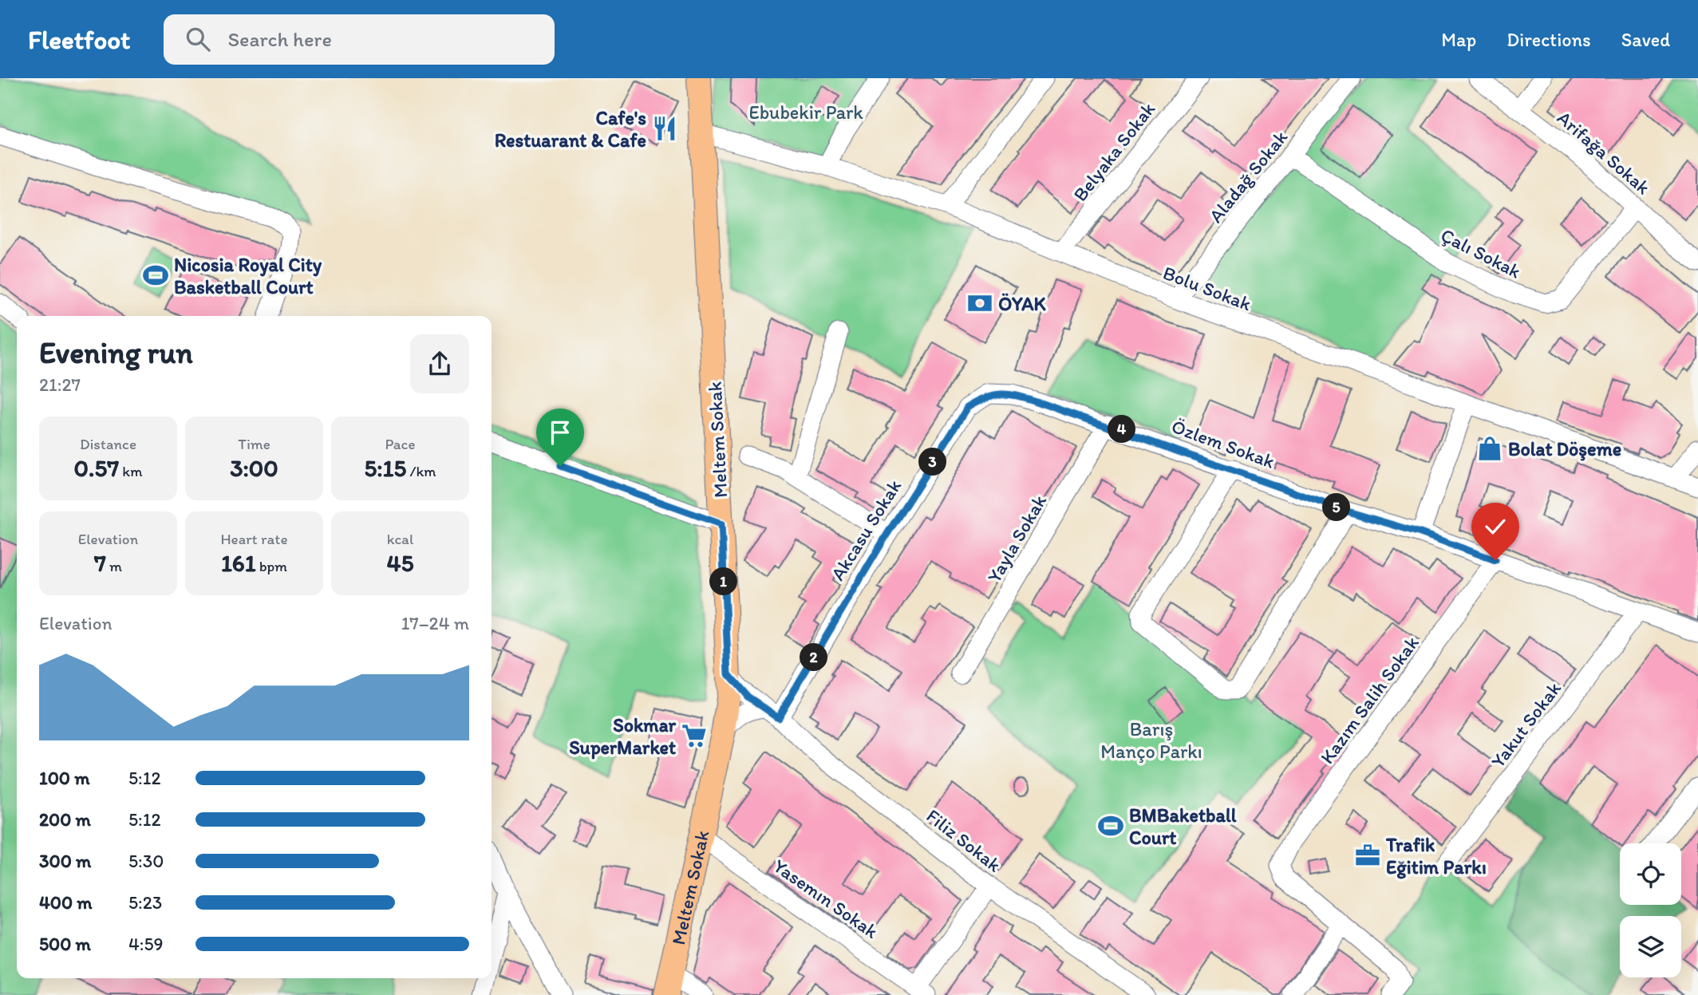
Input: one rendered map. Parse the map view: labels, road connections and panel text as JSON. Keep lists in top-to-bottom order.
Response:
{
  "streets": {
    "main road": ["Meltem Sokak"],
    "street": [
      "Belyaka Sokak",
      "Arifağa Sokak",
      "Aladağ Sokak",
      "Çalı Sokak",
      "Bolu Sokak",
      "Özlem Sokak",
      "Akcasu Sokak",
      "Yayla Sokak",
      "Kazım Salih Sokak",
      "Yakut Sokak",
      "Filiz Sokak",
      "Yasemın Sokak"
    ]
  },
  "crossings": [
    ["Belyaka Sokak", "Bolu Sokak"],
    ["Arifağa Sokak", "Çalı Sokak"],
    ["Aladağ Sokak", "Çalı Sokak"],
    ["Aladağ Sokak", "Bolu Sokak"],
    ["Bolu Sokak", "Meltem Sokak"],
    ["Meltem Sokak", "Filiz Sokak"],
    ["Meltem Sokak", "Yasemın Sokak"],
    ["Özlem Sokak", "Akcasu Sokak"],
    ["Özlem Sokak", "Yayla Sokak"],
    ["Özlem Sokak", "Kazım Salih Sokak"],
    ["Özlem Sokak", "Yakut Sokak"],
    ["Akcasu Sokak", "Filiz Sokak"]
  ],
  "parks": ["Ebubekir Park", "Barış Manço Parkı"],
  "places": {
    "restaurant": ["Cafe's Restuarant & Cafe"],
    "sports": ["Nicosia Royal City Basketball Court", "BMBaketball Court"],
    "bank": ["ÖYAK"],
    "shop": ["Bolat Döşeme"],
    "supermarket": ["Sokmar SuperMarket"],
    "office": ["Trafik Eğitim Parkı"]
  },
  "page": {
    "header": "Fleetfoot",
    "search": "Search here",
    "nav": ["Map", "Directions", "Saved"],
    "heading": ["Evening run", "21:27"],
    "stats": [
      ["Distance", "0.57 km"],
      ["Time", "3:00"],
      ["Pace", "5:15 /km"],
      ["Elevation", "7 m"],
      ["Heart rate", "161 bpm"],
      ["kcal", "45"]
    ],
    "pins": [
      "4",
      "3",
      "5",
      "1",
      "2"
    ],
    "chart": ["Elevation", "17–24 m"],
    "list": [
      {
        "name": "100 m",
        "note": "5:12"
      },
      {
        "name": "200 m",
        "note": "5:12"
      },
      {
        "name": "300 m",
        "note": "5:30"
      },
      {
        "name": "400 m",
        "note": "5:23"
      },
      {
        "name": "500 m",
        "note": "4:59"
      }
    ]
  }
}
